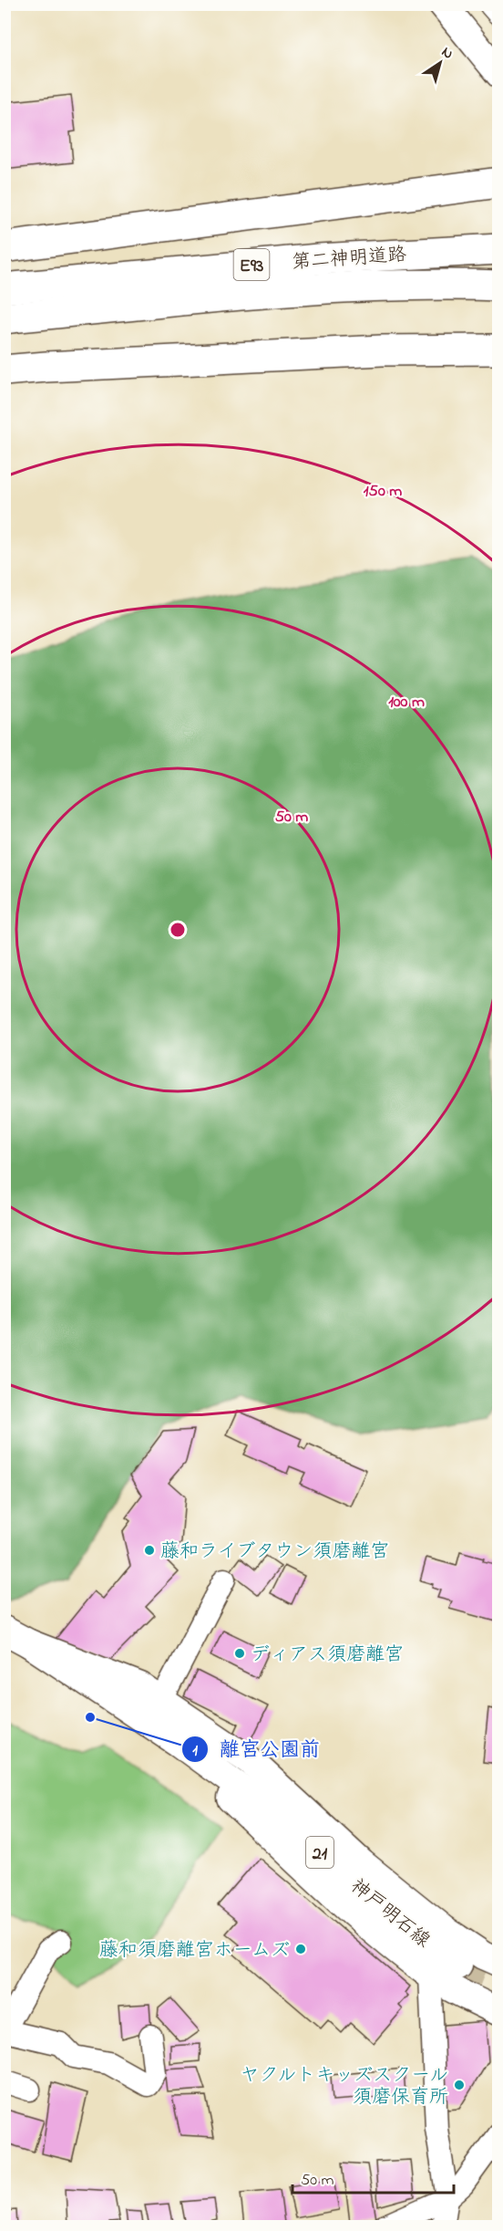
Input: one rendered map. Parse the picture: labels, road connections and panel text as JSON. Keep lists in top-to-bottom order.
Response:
{
  "streets": {
    "highway": ["第二神明道路", "E93"],
    "main road": ["21", "神戸明石線"]
  },
  "places": [
    "藤和ライブタウン須磨離宮",
    "ディアス須磨離宮",
    "離宮公園前",
    "藤和須磨離宮ホームズ",
    "ヤクルトキッズスクール 須磨保育所"
  ],
  "scale_bar": "50 m",
  "north": "top right",
  "rings": ["150 m", "100 m", "50 m"]
}
